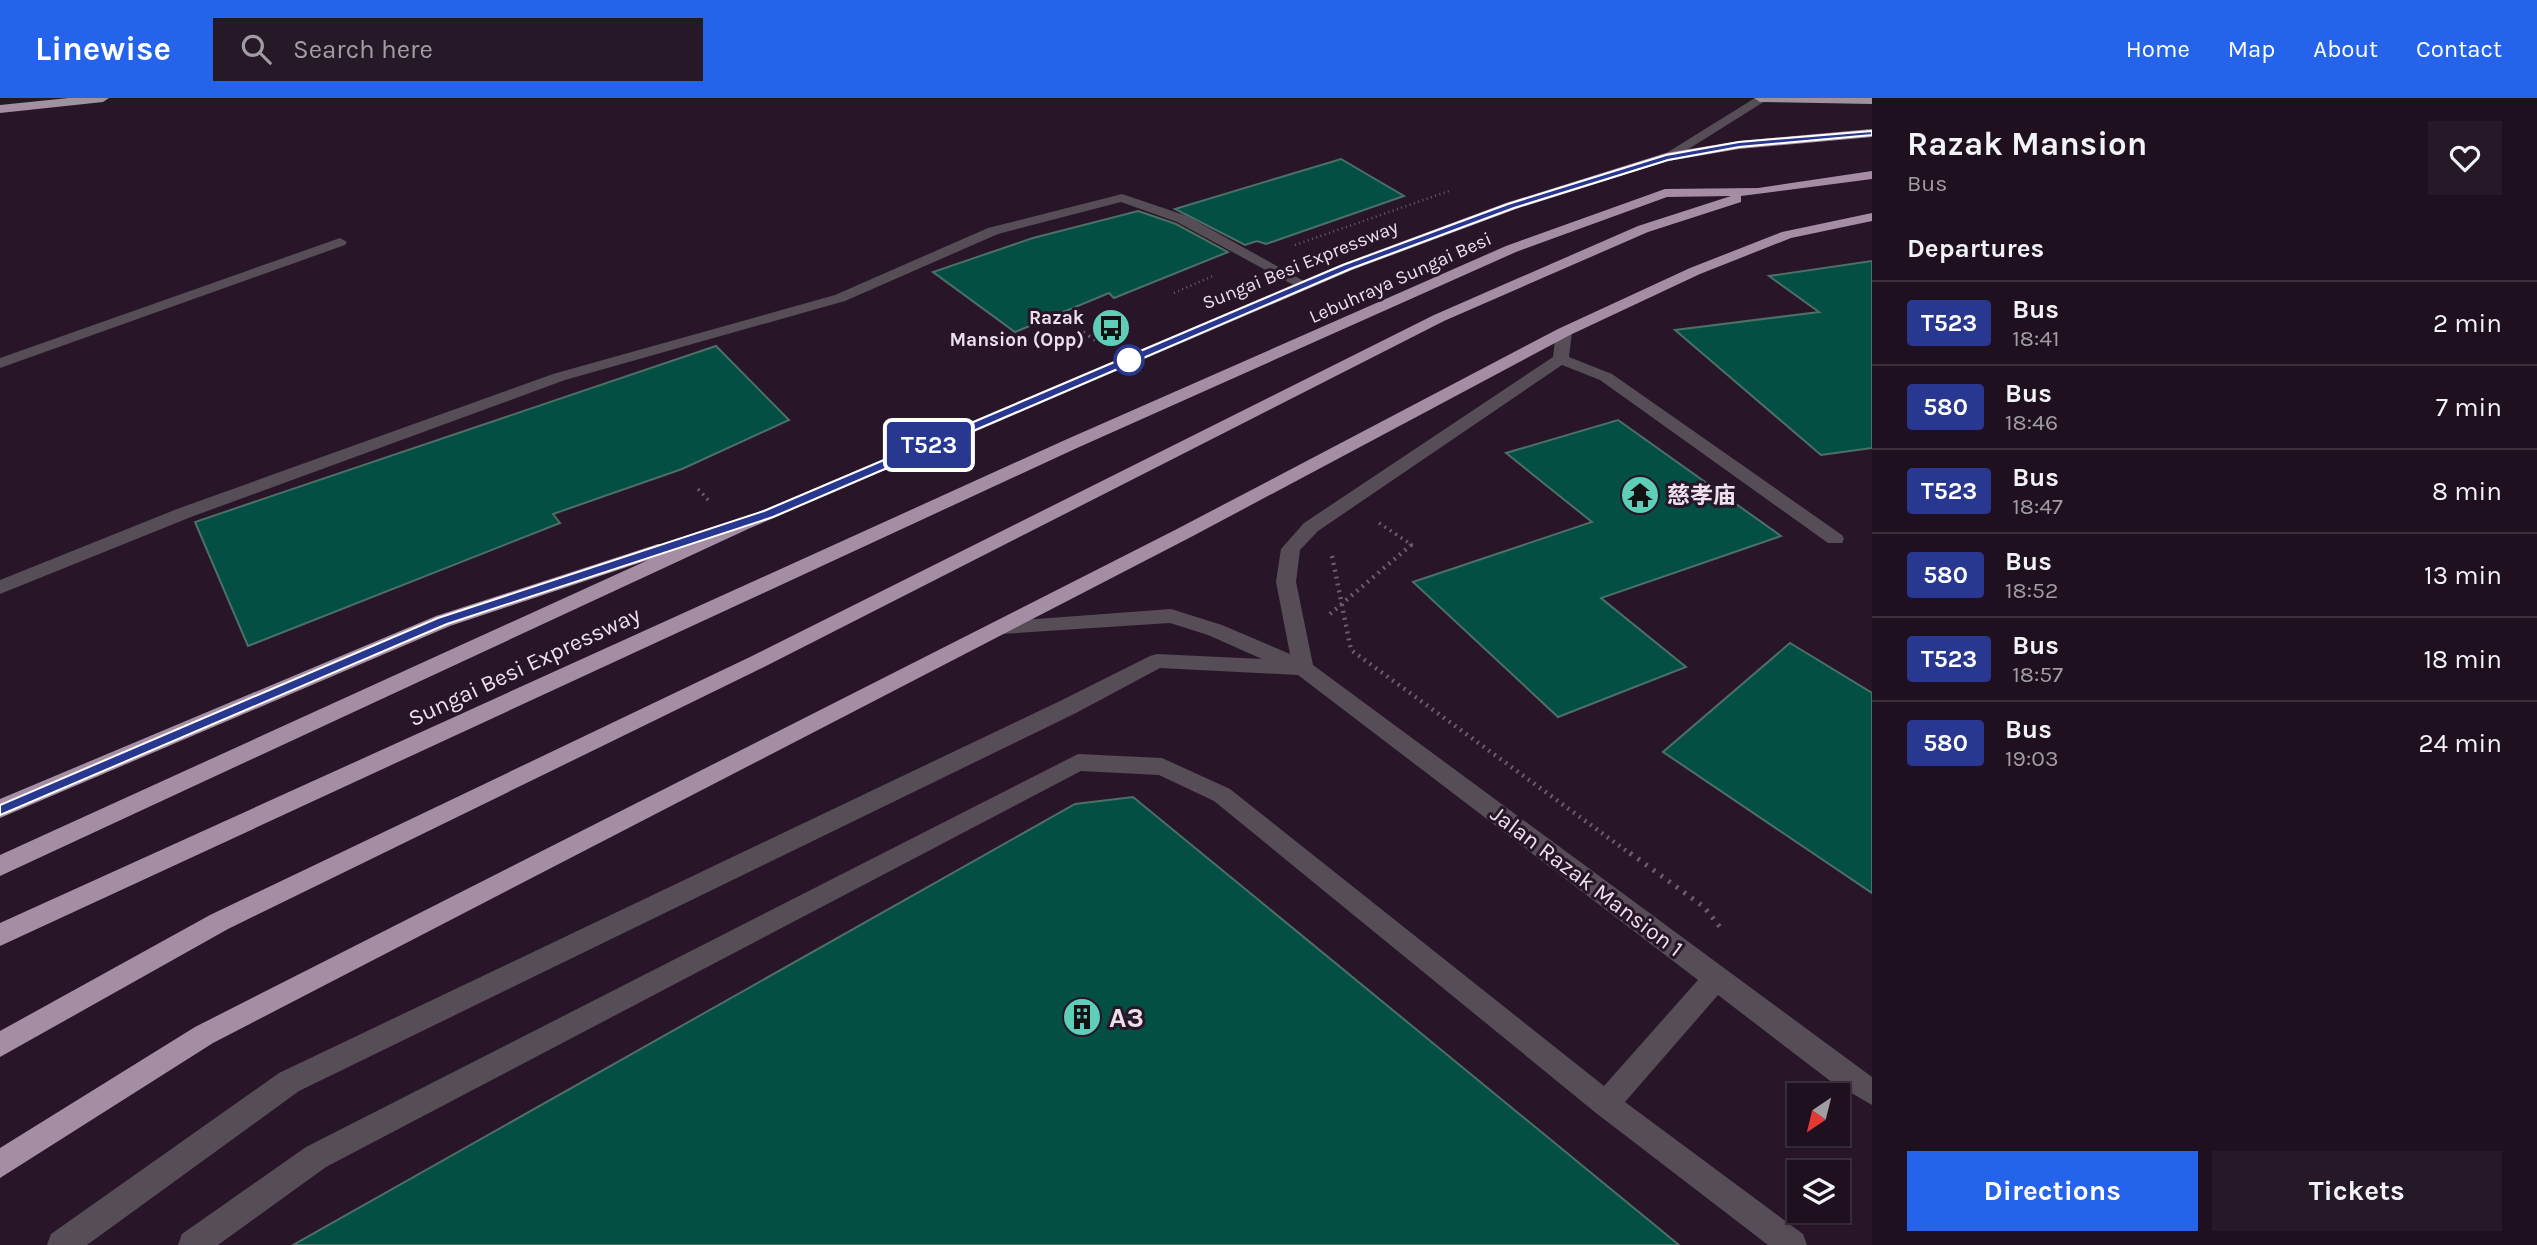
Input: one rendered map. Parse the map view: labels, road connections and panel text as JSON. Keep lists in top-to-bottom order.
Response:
{
  "streets": {
    "highway": ["Sungai Besi Expressway", "Lebuhraya Sungai Besi"],
    "street": ["Jalan Razak Mansion 1"]
  },
  "crossings": [
    ["Sungai Besi Expressway", "Lebuhraya Sungai Besi"]
  ],
  "places": {
    "bus stop": ["Razak Mansion (Opp)"],
    "temple": ["慈孝庙"],
    "building": ["A3"]
  },
  "lines": ["bus line T523"],
  "north": "bottom left",
  "page": {
    "header": "Linewise",
    "search": "Search here",
    "nav": [
      "Home",
      "Map",
      "About",
      "Contact"
    ],
    "on_map": "T523",
    "heading": [
      ["Razak Mansion", "Bus"],
      "Departures"
    ],
    "list": [
      {
        "mark": "T523",
        "name": "Bus",
        "note": "18:41",
        "value": "2 min"
      },
      {
        "mark": "580",
        "name": "Bus",
        "note": "18:46",
        "value": "7 min"
      },
      {
        "mark": "T523",
        "name": "Bus",
        "note": "18:47",
        "value": "8 min"
      },
      {
        "mark": "580",
        "name": "Bus",
        "note": "18:52",
        "value": "13 min"
      },
      {
        "mark": "T523",
        "name": "Bus",
        "note": "18:57",
        "value": "18 min"
      },
      {
        "mark": "580",
        "name": "Bus",
        "note": "19:03",
        "value": "24 min"
      }
    ],
    "buttons": ["Directions", "Tickets"]
  }
}
